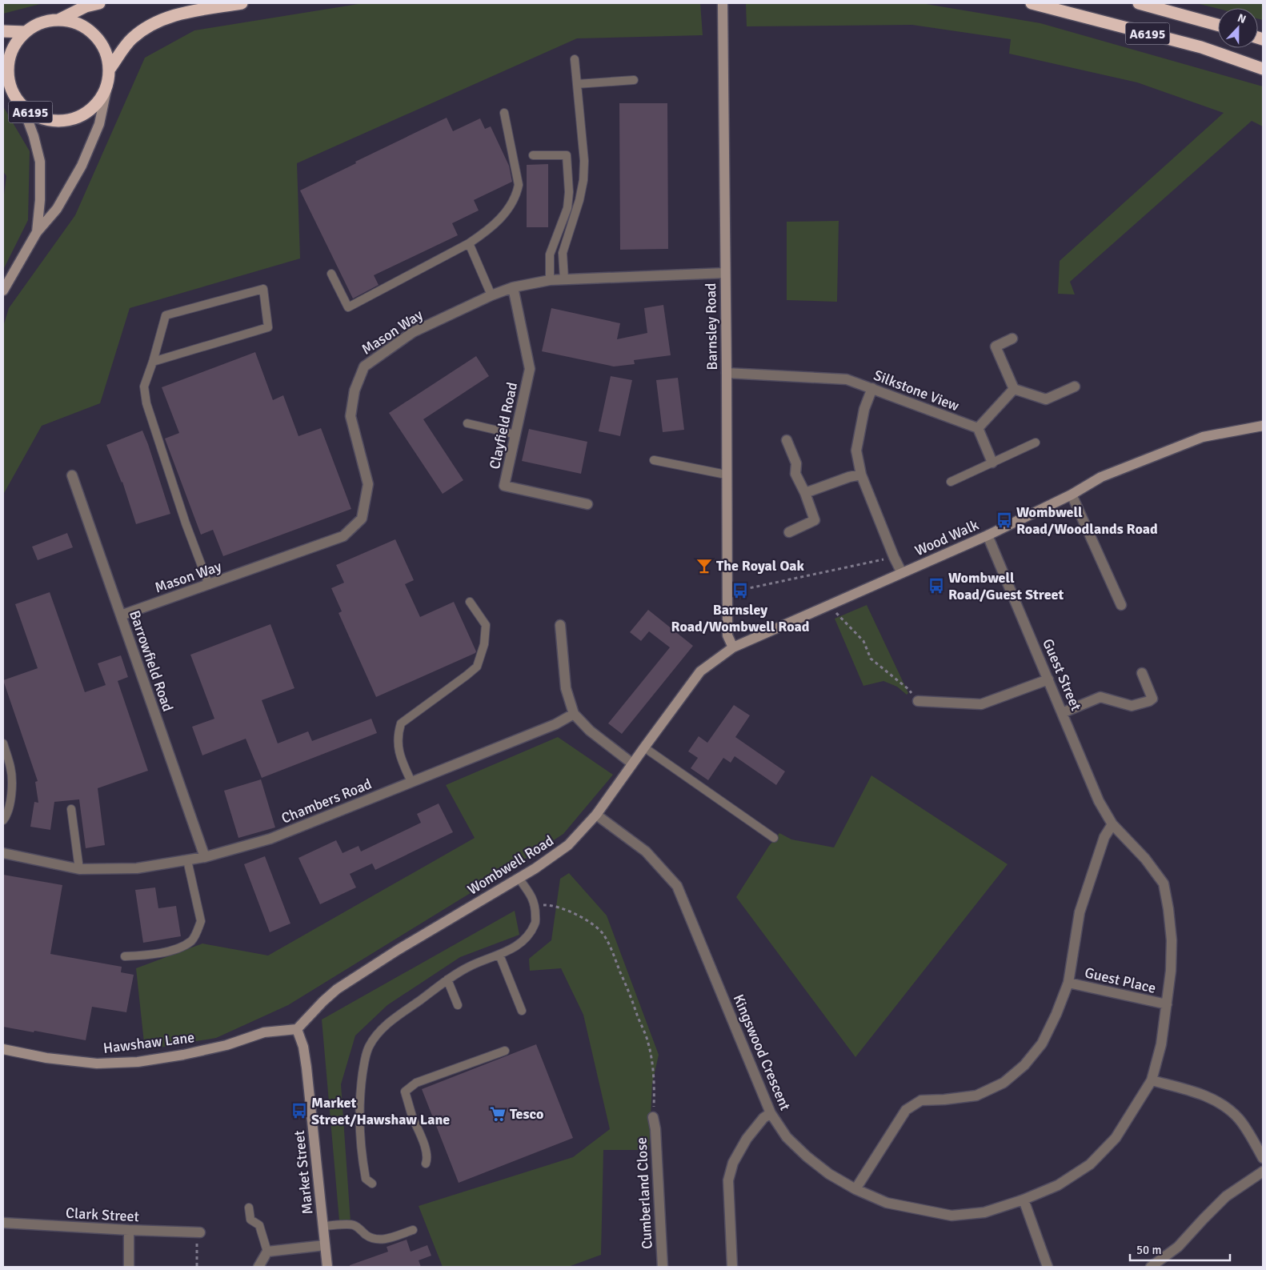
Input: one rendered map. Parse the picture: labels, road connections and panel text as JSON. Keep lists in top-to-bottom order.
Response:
{
  "streets": {
    "highway": ["A6195"],
    "main road": [
      "Barnsley Road",
      "Wood Walk",
      "Wombwell Road",
      "Hawshaw Lane",
      "Market Street"
    ],
    "street": [
      "Mason Way",
      "Silkstone View",
      "Clayfield Road",
      "Barrowfield Road",
      "Guest Street",
      "Chambers Road",
      "Guest Place",
      "Kingswood Crescent",
      "Cumberland Close",
      "Clark Street"
    ]
  },
  "crossings": [
    ["Barnsley Road", "Mason Way"],
    ["Barnsley Road", "Silkstone View"],
    ["Barnsley Road", "Wood Walk"],
    ["Barnsley Road", "Wombwell Road"],
    ["Mason Way", "Clayfield Road"],
    ["Mason Way", "Barrowfield Road"],
    ["Wood Walk", "Guest Street"],
    ["Wood Walk", "Wombwell Road"],
    ["Barrowfield Road", "Chambers Road"],
    ["Guest Street", "Guest Place"],
    ["Guest Street", "Kingswood Crescent"],
    ["Wombwell Road", "Hawshaw Lane"],
    ["Wombwell Road", "Kingswood Crescent"],
    ["Wombwell Road", "Market Street"],
    ["Guest Place", "Kingswood Crescent"],
    ["Hawshaw Lane", "Market Street"]
  ],
  "places": {
    "bus stop": [
      "Wombwell Road/Woodlands Road",
      "Wombwell Road/Guest Street",
      "Barnsley Road/Wombwell Road",
      "Market Street/Hawshaw Lane"
    ],
    "bar": ["The Royal Oak"],
    "supermarket": ["Tesco"]
  },
  "scale_bar": "50 m",
  "north": "top"
}
